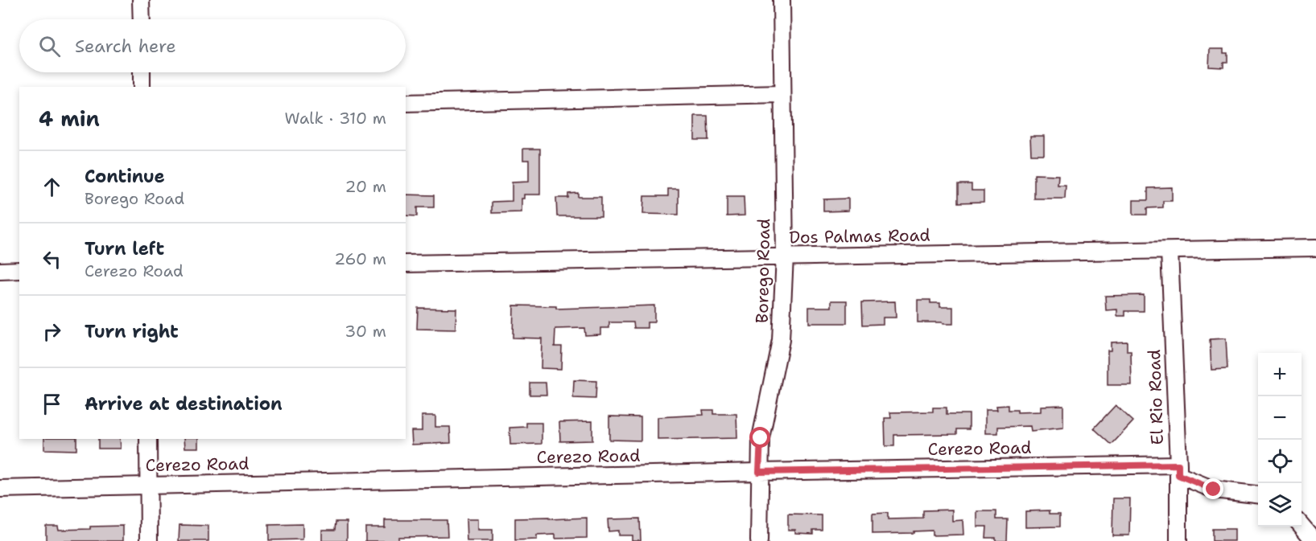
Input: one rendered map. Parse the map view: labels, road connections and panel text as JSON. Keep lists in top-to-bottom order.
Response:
{
  "streets": {
    "street": [
      "Dos Palmas Road",
      "Borego Road",
      "El Rio Road",
      "Cerezo Road"
    ]
  },
  "crossings": [
    ["Dos Palmas Road", "Borego Road"],
    ["Dos Palmas Road", "El Rio Road"],
    ["Borego Road", "Cerezo Road"],
    ["El Rio Road", "Cerezo Road"]
  ],
  "page": {
    "search": "Search here",
    "heading": ["4 min", "Walk · 310 m"],
    "list": [
      ["Continue", "Borego Road", "20 m"],
      ["Turn left", "Cerezo Road", "260 m"],
      ["Turn right", "30 m"],
      "Arrive at destination"
    ],
    "map_buttons": ["+", "−"]
  }
}
